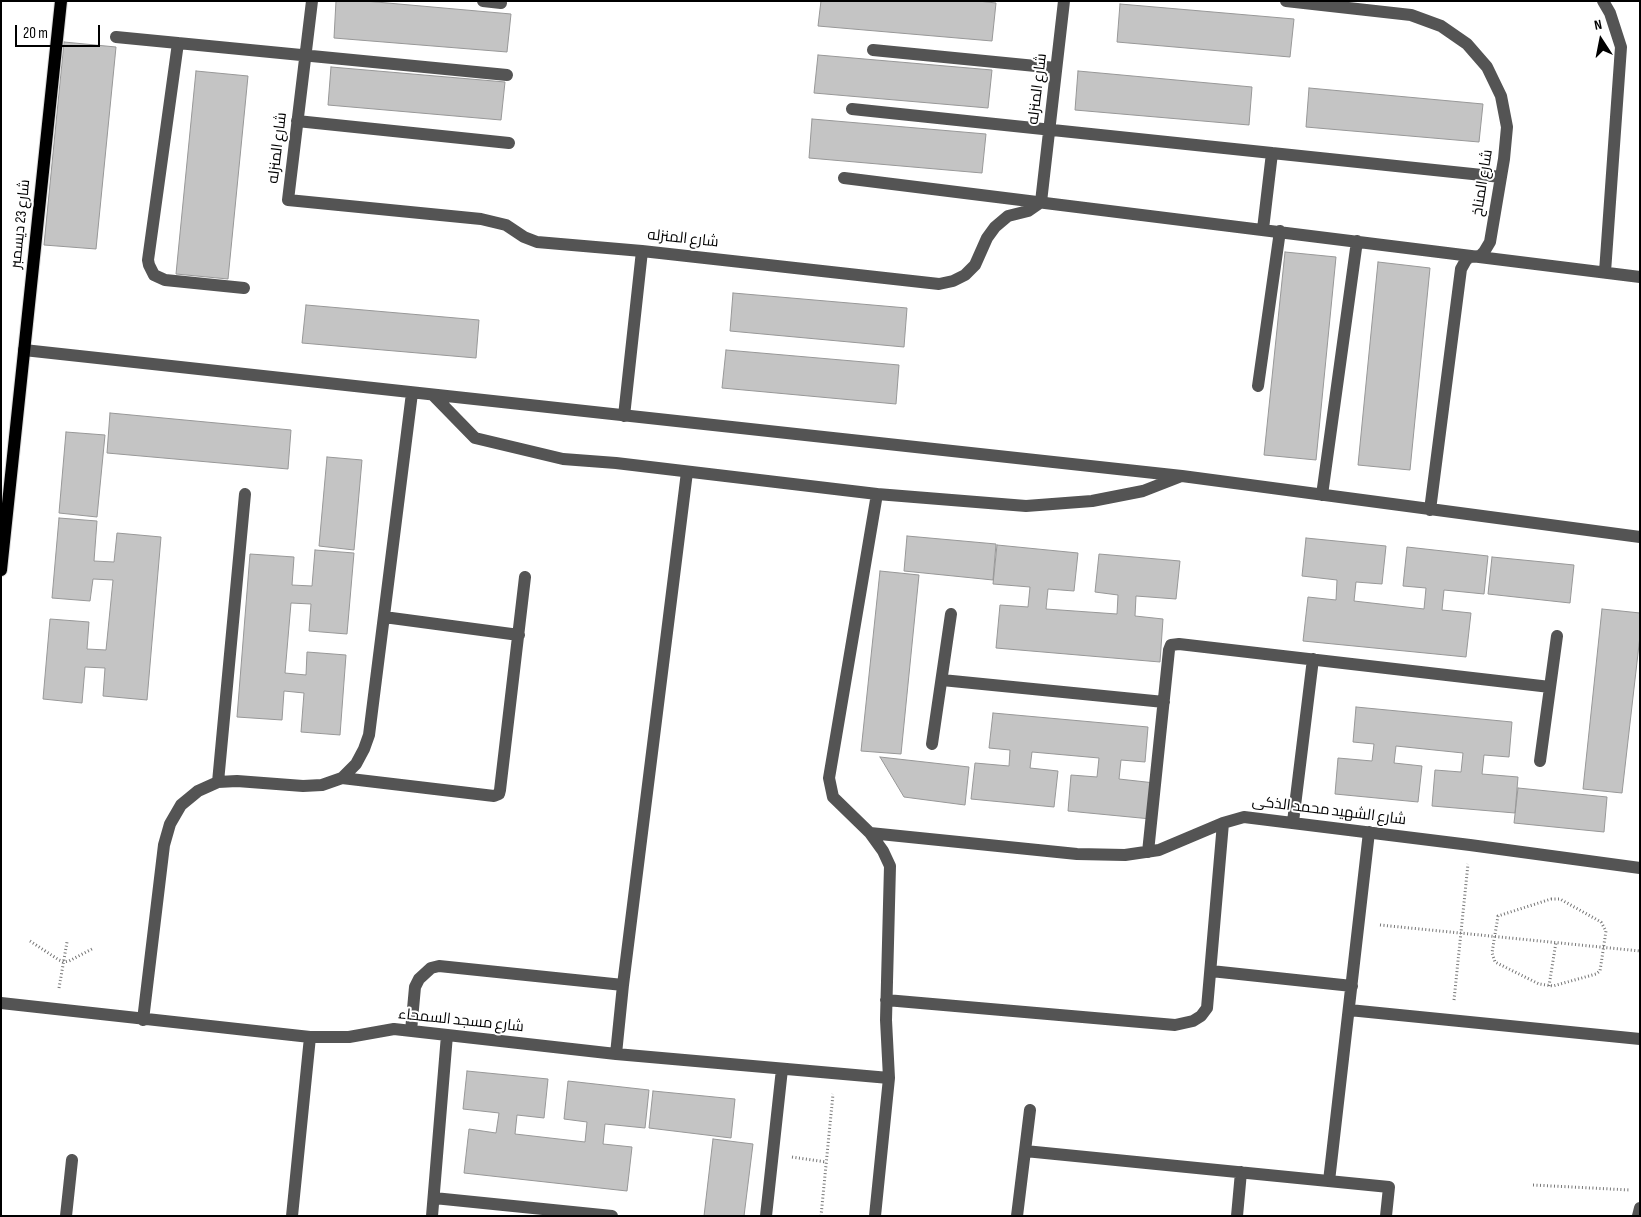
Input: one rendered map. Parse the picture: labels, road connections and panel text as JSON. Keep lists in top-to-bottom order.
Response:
{
  "streets": {
    "main road": ["شارع 23 ديسمبر"],
    "street": [
      "شارع المنزله",
      "شارع المناخ",
      "شارع الشهيد محمد الذكى",
      "شارع مسجد السمحاء"
    ]
  },
  "scale_bar": "20 m",
  "north": "top"
}
